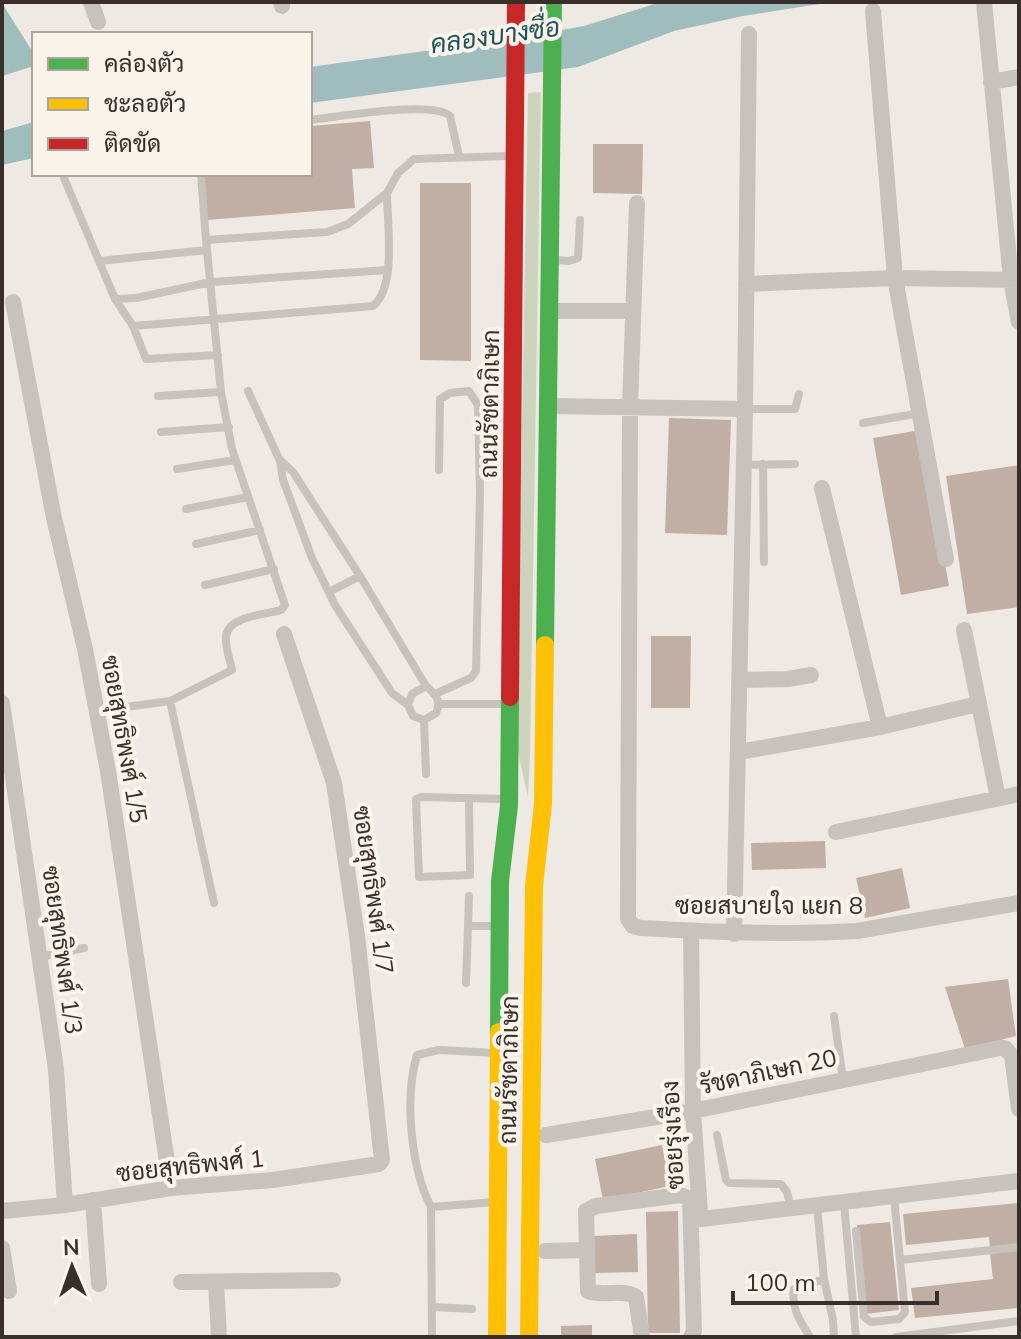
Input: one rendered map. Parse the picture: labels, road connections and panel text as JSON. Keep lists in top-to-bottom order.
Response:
{
  "streets": {
    "main road": ["ถนนรัชดาภิเษก"],
    "street": [
      "ซอยสุทธิพงศ์ 1/5",
      "ซอยสุทธิพงศ์ 1/7",
      "ซอยสบายใจ แยก 8",
      "ซอยสุทธิพงศ์ 1/3",
      "รัชดาภิเษก 20",
      "ซอยรุ่งเรือง",
      "ซอยสุทธิพงศ์ 1"
    ]
  },
  "crossings": [
    ["ถนนรัชดาภิเษก", "รัชดาภิเษก 20"],
    ["ซอยสุทธิพงศ์ 1/5", "ซอยสุทธิพงศ์ 1"],
    ["ซอยสุทธิพงศ์ 1/7", "ซอยสุทธิพงศ์ 1"],
    ["ซอยสบายใจ แยก 8", "ซอยรุ่งเรือง"],
    ["ซอยสุทธิพงศ์ 1/3", "ซอยสุทธิพงศ์ 1"],
    ["รัชดาภิเษก 20", "ซอยรุ่งเรือง"]
  ],
  "water": ["คลองบางซื่อ"],
  "legend": ["คล่องตัว", "ชะลอตัว", "ติดขัด"],
  "scale_bar": "100 m",
  "north": "top"
}
